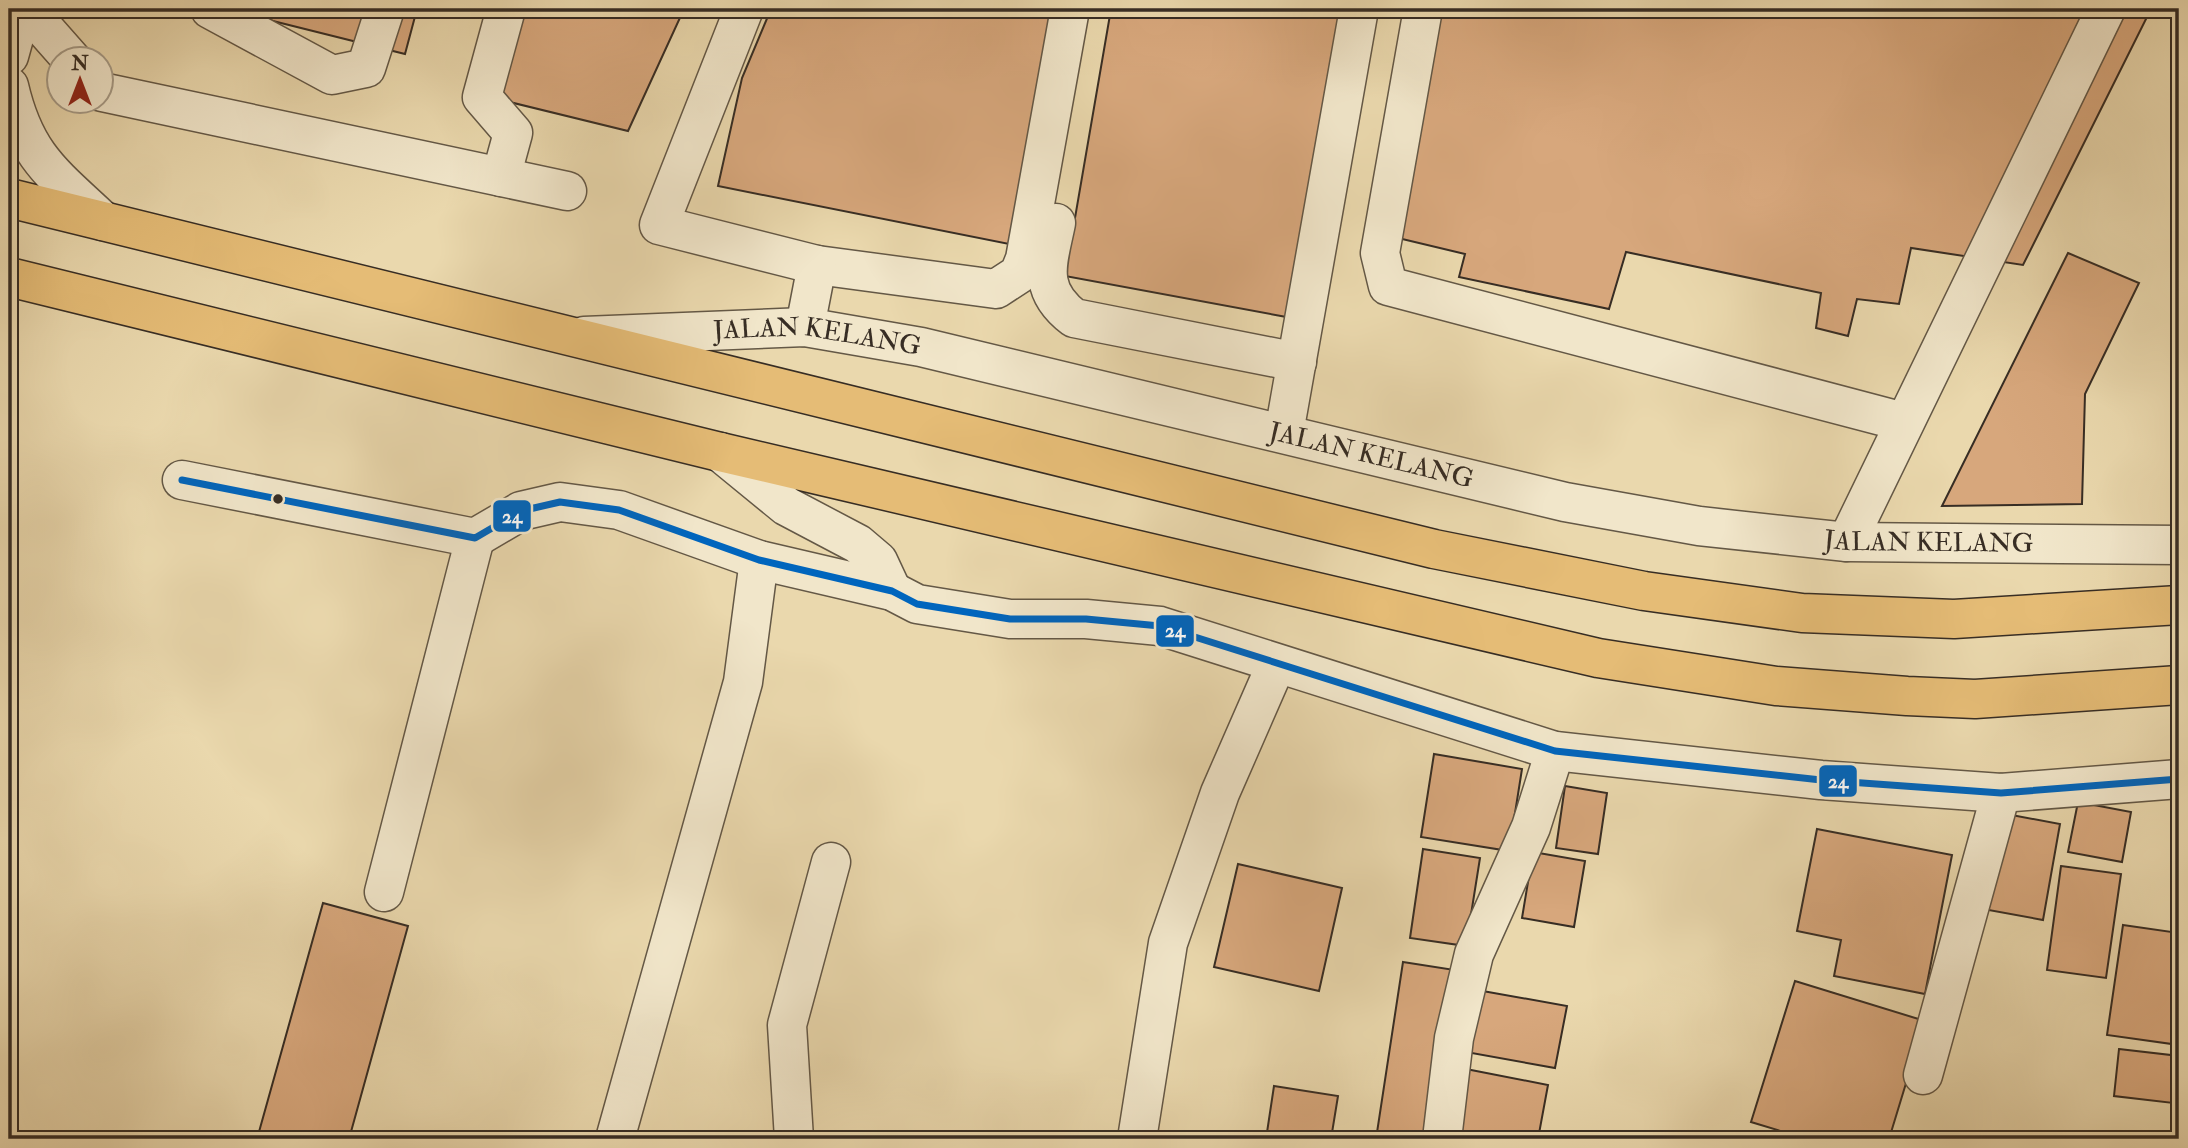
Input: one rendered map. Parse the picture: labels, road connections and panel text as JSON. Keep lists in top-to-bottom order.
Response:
{
  "streets": {
    "street": ["JALAN KELANG"]
  },
  "lines": ["transit line 24"],
  "north": "top"
}
